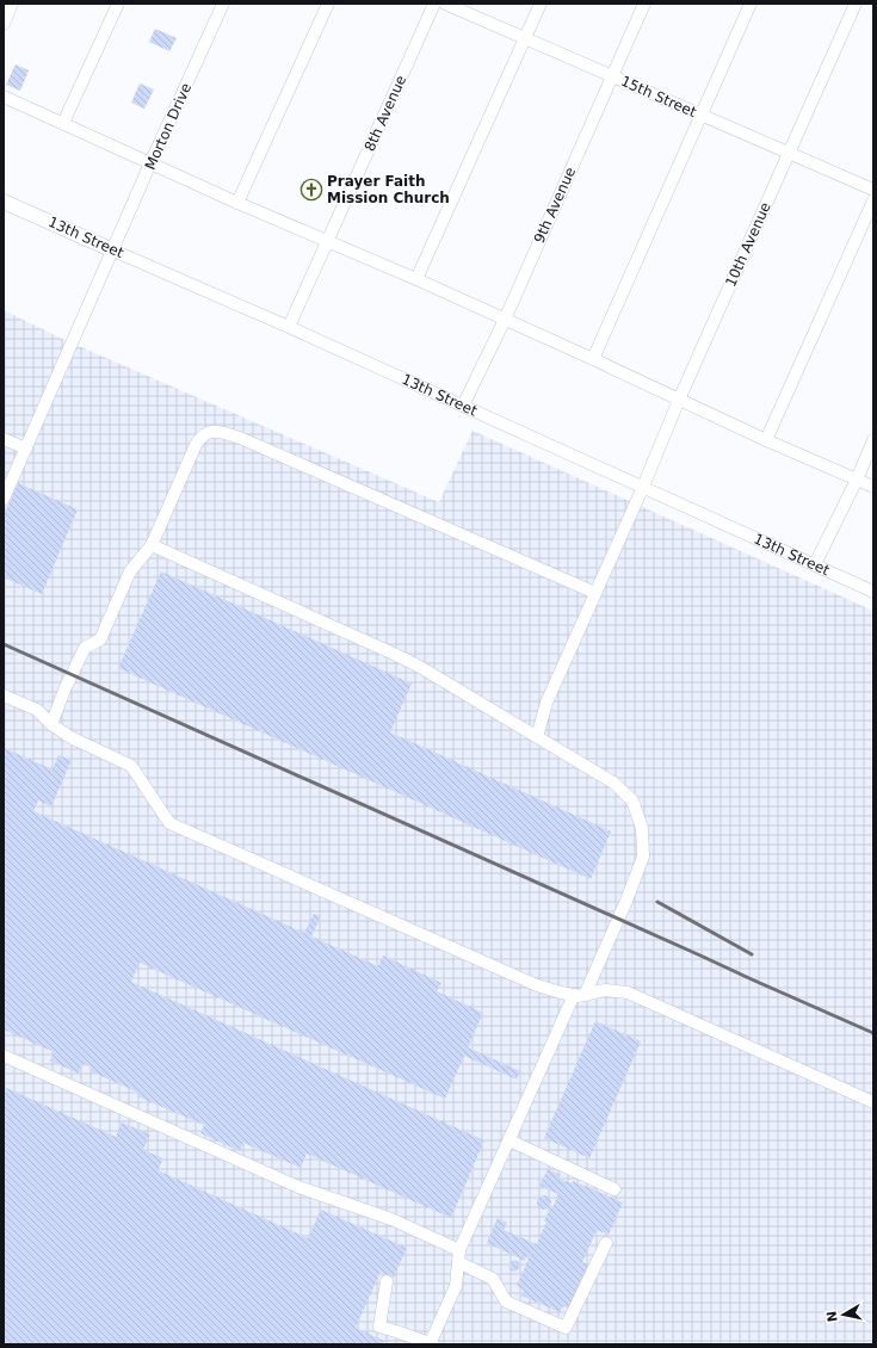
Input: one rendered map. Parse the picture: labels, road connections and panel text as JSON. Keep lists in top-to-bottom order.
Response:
{
  "streets": {
    "main road": ["13th Street"],
    "street": [
      "15th Street",
      "8th Avenue",
      "Morton Drive",
      "9th Avenue",
      "10th Avenue"
    ]
  },
  "crossings": [
    ["15th Street", "9th Avenue"],
    ["15th Street", "10th Avenue"],
    ["8th Avenue", "13th Street"],
    ["Morton Drive", "13th Street"],
    ["9th Avenue", "13th Street"],
    ["13th Street", "10th Avenue"]
  ],
  "places": {
    "church": ["Prayer Faith Mission Church"]
  },
  "north": "left"
}
